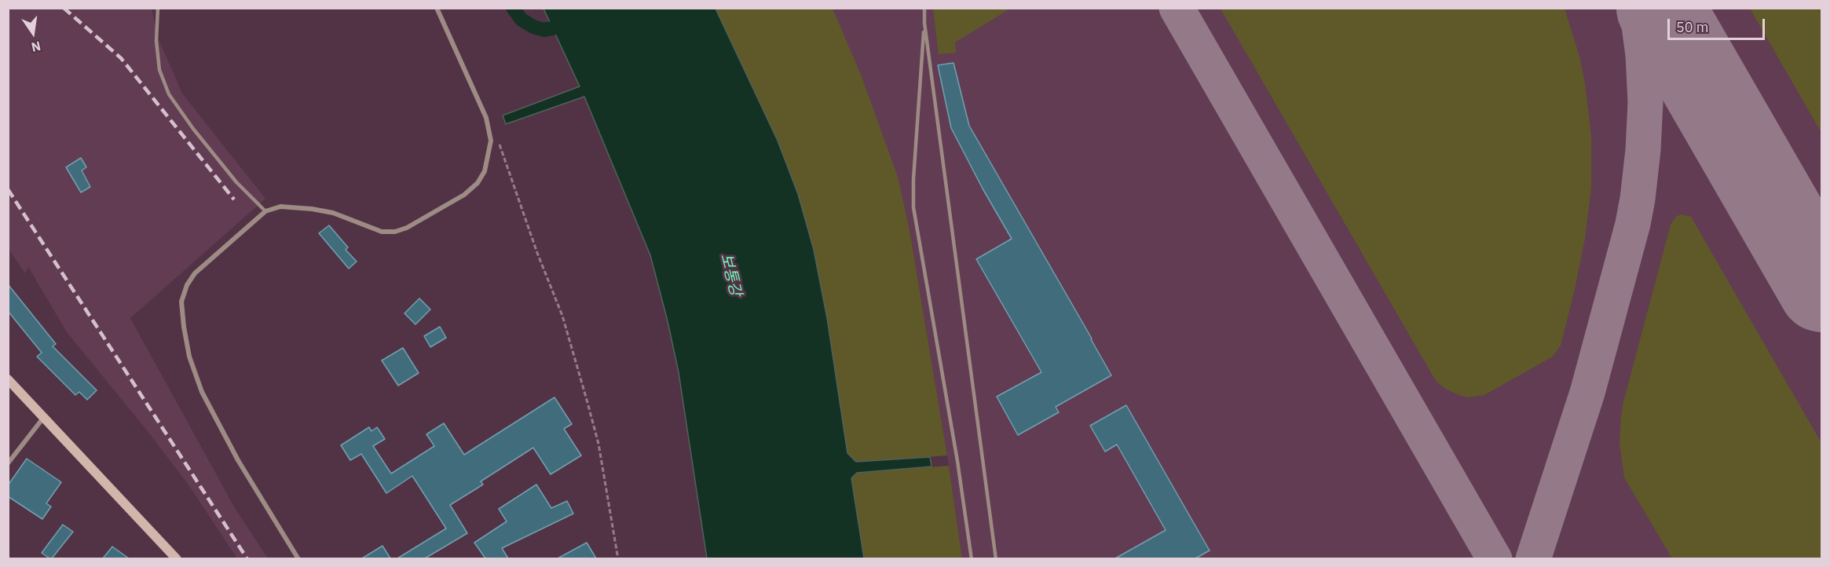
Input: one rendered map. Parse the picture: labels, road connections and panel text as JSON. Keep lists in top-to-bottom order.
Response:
{
  "water": ["보통강"],
  "scale_bar": "50 m",
  "north": "bottom"
}
